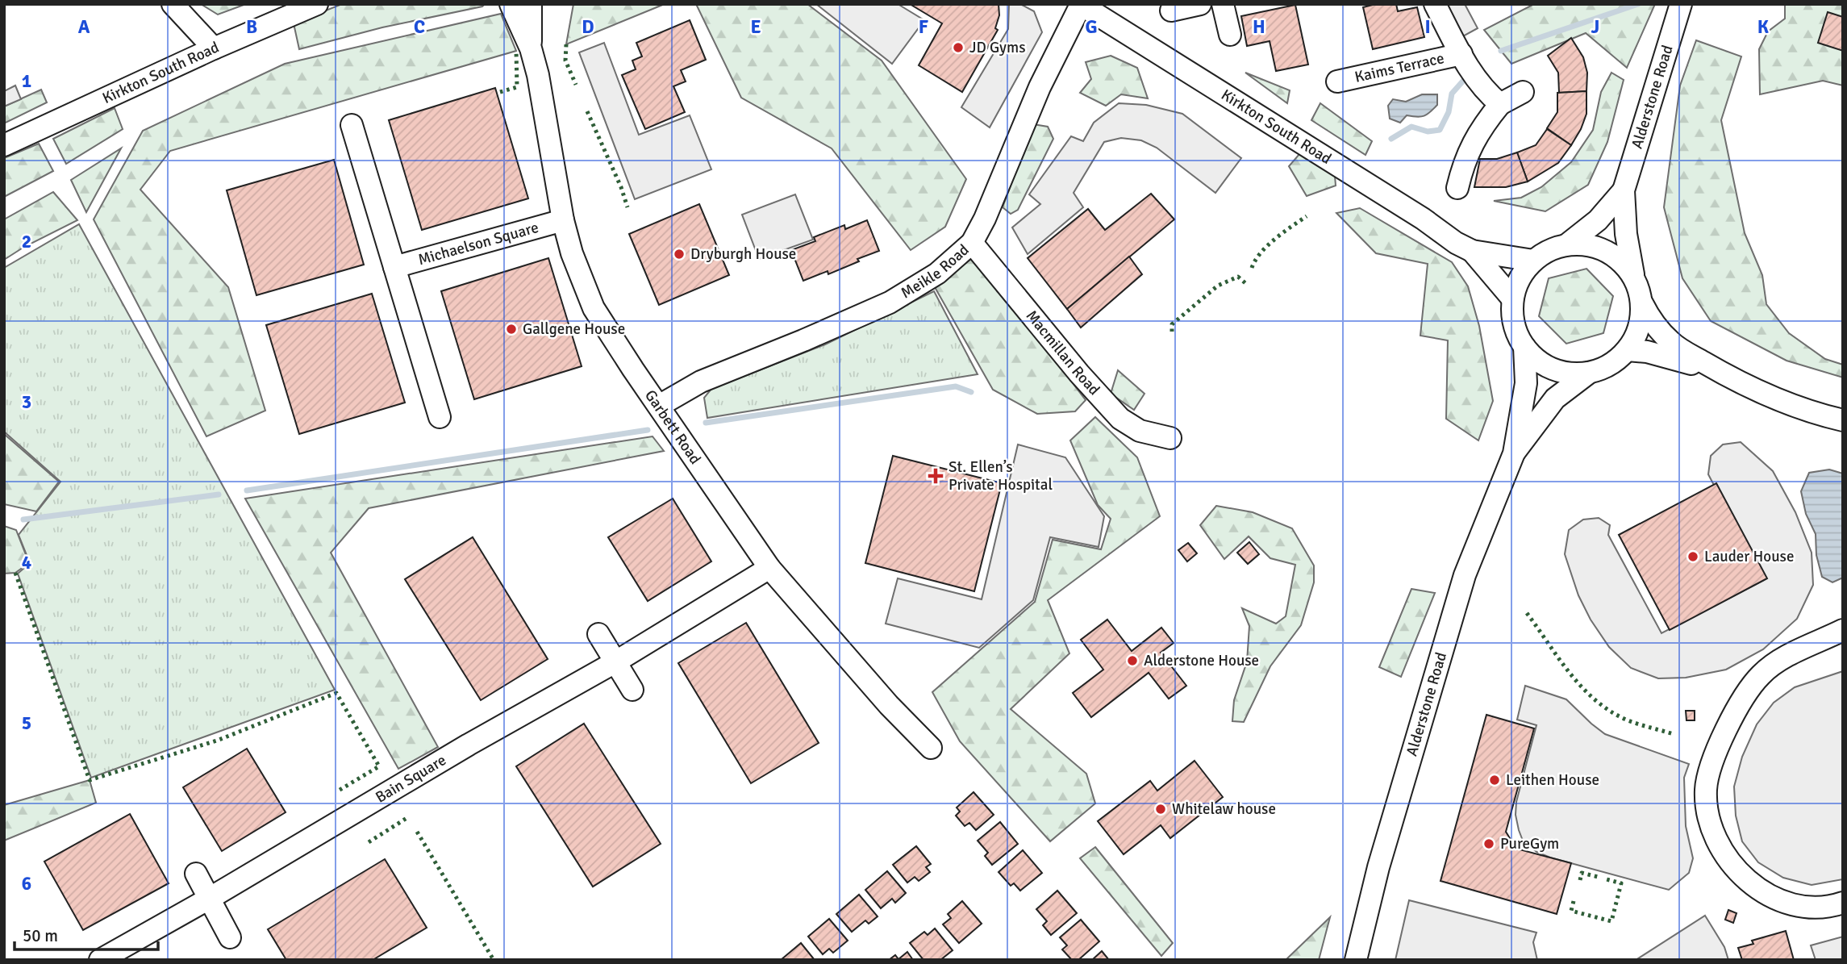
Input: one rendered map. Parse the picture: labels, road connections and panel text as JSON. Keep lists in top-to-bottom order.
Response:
{
  "streets": {
    "street": [
      "Kaims Terrace",
      "Kirkton South Road",
      "Alderstone Road",
      "Michaelson Square",
      "Meikle Road",
      "Macmillan Road",
      "Garbett Road",
      "Bain Square"
    ]
  },
  "crossings": [
    ["Kirkton South Road", "Alderstone Road"],
    ["Kirkton South Road", "Meikle Road"],
    ["Michaelson Square", "Garbett Road"],
    ["Meikle Road", "Macmillan Road"],
    ["Meikle Road", "Garbett Road"],
    ["Garbett Road", "Bain Square"]
  ],
  "places": {
    "other": [
      "JD Gyms",
      "Dryburgh House",
      "Gallgene House",
      "Lauder House",
      "Alderstone House",
      "Leithen House",
      "Whitelaw house",
      "PureGym"
    ],
    "health": ["St. Ellen’s Private Hospital"]
  },
  "scale_bar": "50 m",
  "grid": {
    "columns": [
      "A",
      "B",
      "C",
      "D",
      "E",
      "F",
      "G",
      "H",
      "I",
      "J",
      "K"
    ],
    "rows": [
      "1",
      "2",
      "3",
      "4",
      "5",
      "6"
    ]
  }
}
